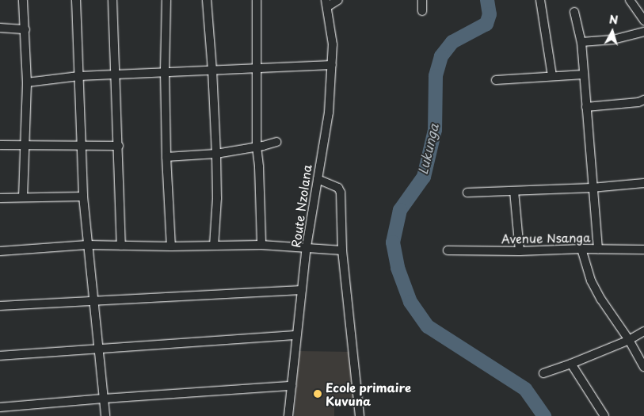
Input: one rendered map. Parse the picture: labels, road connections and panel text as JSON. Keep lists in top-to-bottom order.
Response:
{
  "streets": {
    "street": ["Route Nzolana", "Avenue Nsanga"]
  },
  "water": ["Lukunga"],
  "places": ["Ecole primaire Kuvuna"],
  "north": "top"
}
